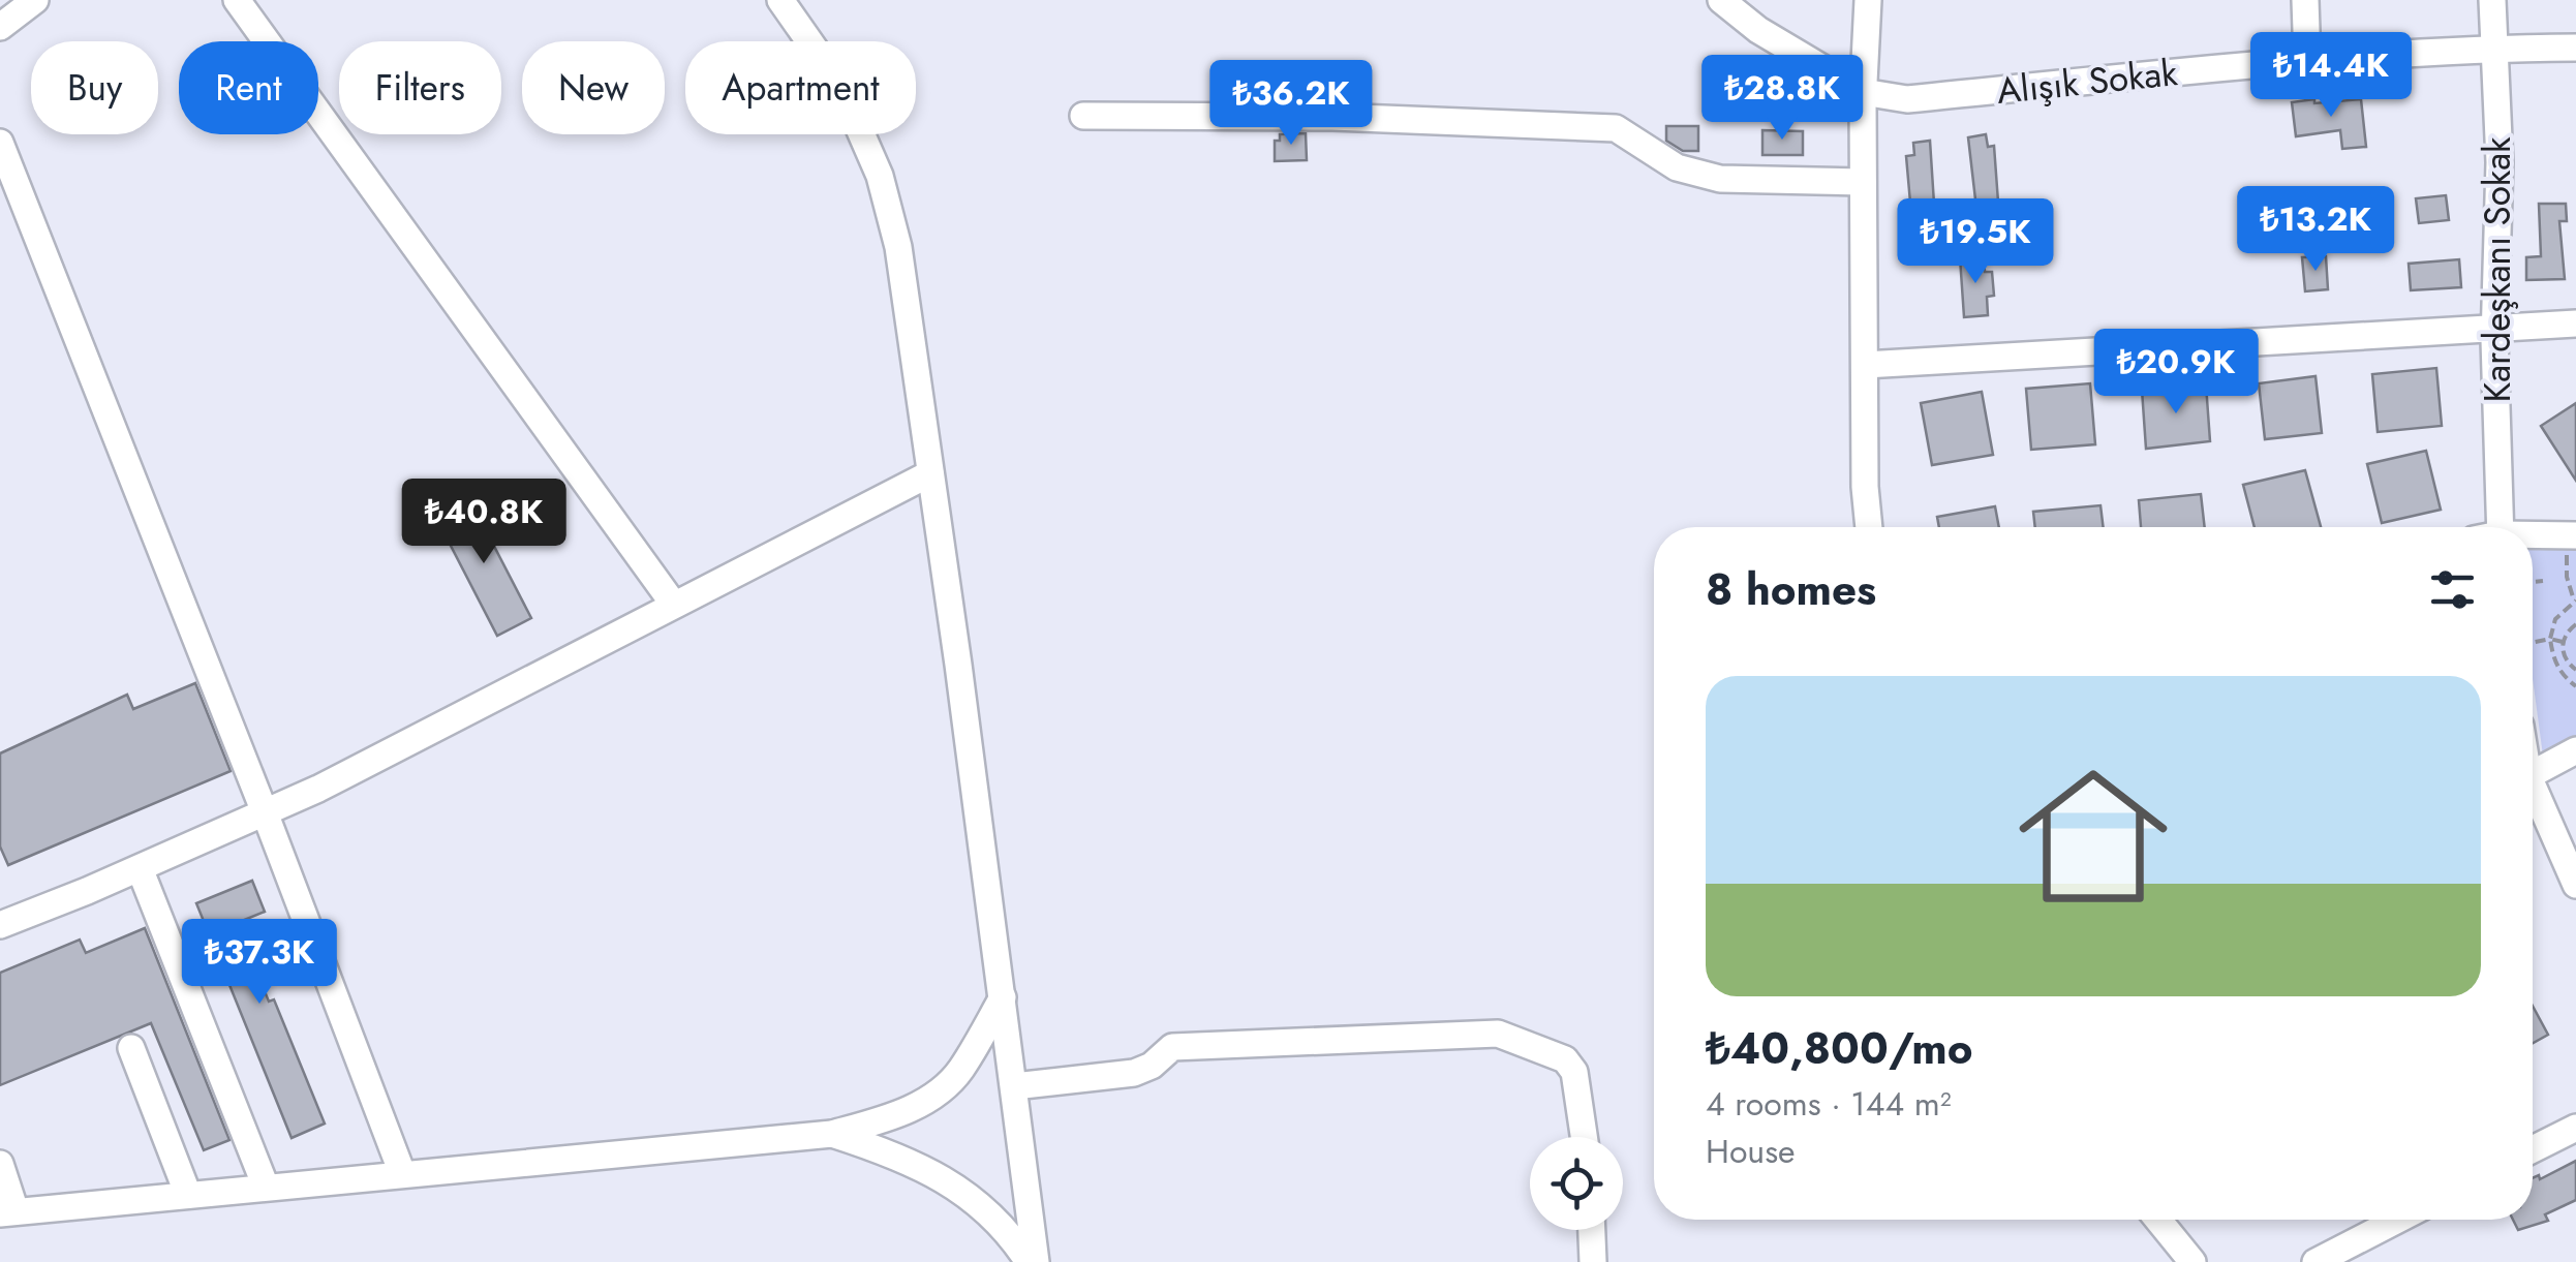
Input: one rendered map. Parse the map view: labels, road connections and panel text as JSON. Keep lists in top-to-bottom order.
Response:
{
  "streets": {
    "street": ["Alışık Sokak", "Kardeşkanı Sokak"]
  },
  "crossings": [
    ["Alışık Sokak", "Kardeşkanı Sokak"]
  ],
  "page": {
    "price": [
      "₺14.4K",
      "₺28.8K",
      "₺36.2K",
      "₺13.2K",
      "₺19.5K",
      "₺20.9K",
      "₺40.8K",
      "₺37.3K"
    ],
    "chip": [
      "Buy",
      "Rent",
      "Filters",
      "New",
      "Apartment"
    ],
    "heading": "8 homes",
    "list": [
      {
        "name": "₺40,800/mo",
        "note": "4 rooms · 144 m² · House"
      }
    ]
  }
}
